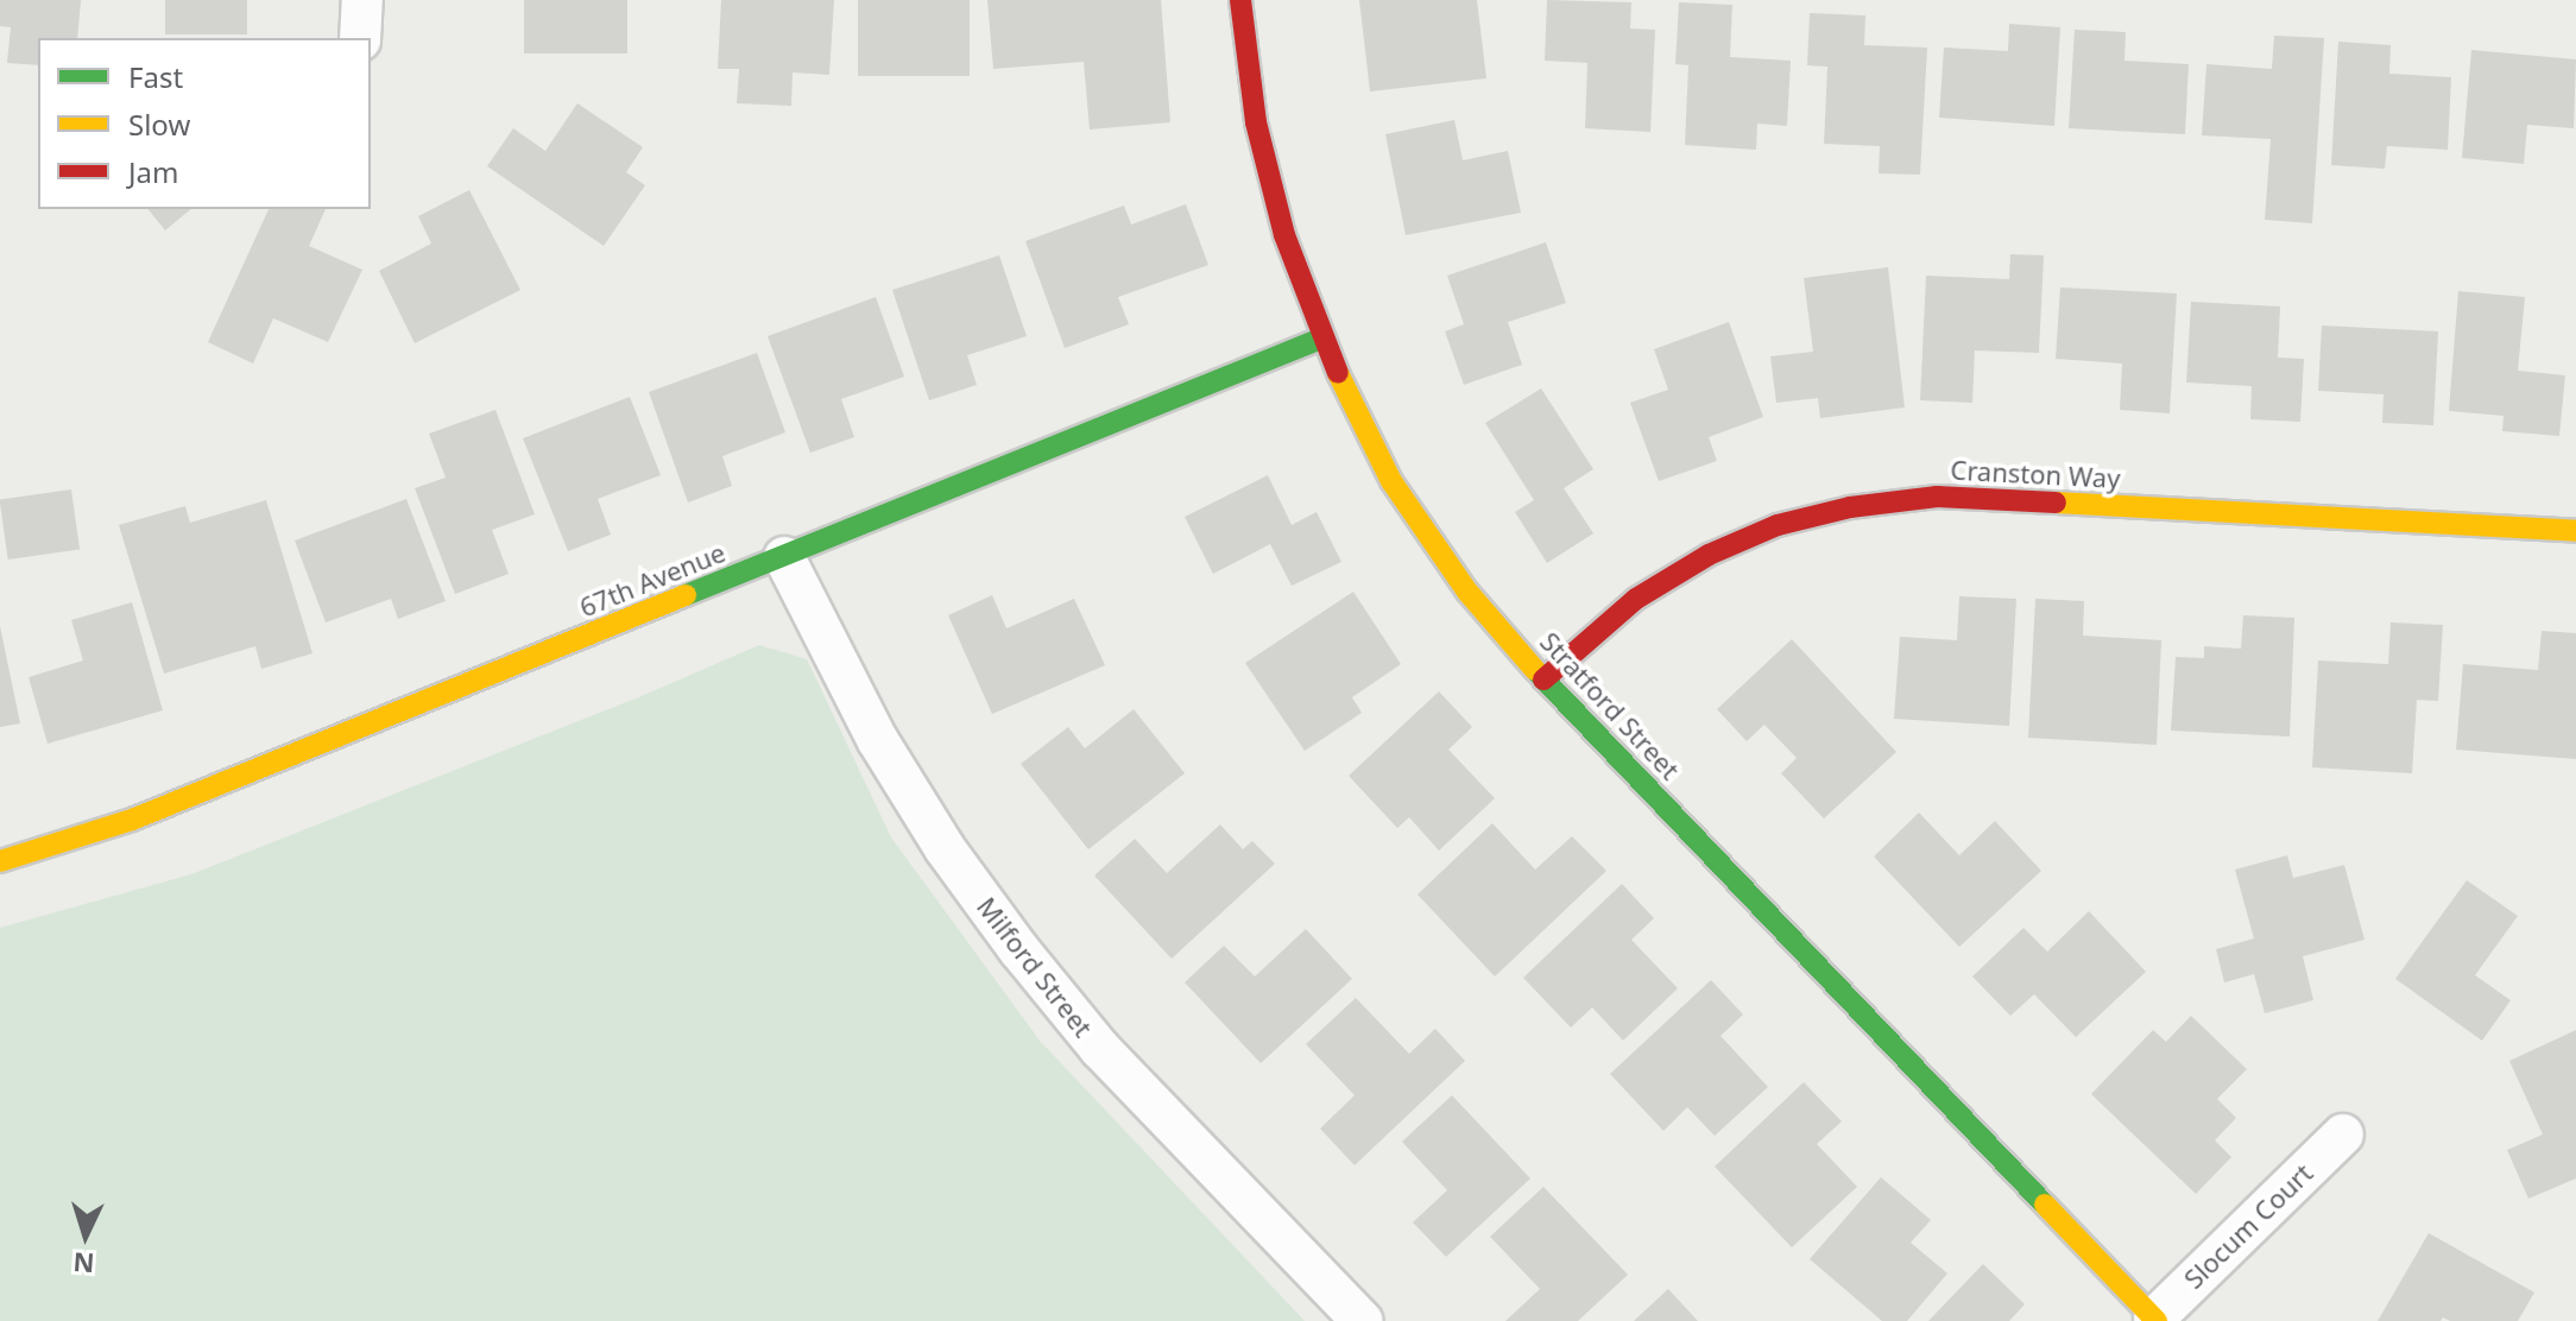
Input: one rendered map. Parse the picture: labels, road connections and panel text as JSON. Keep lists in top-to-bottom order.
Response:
{
  "streets": {
    "street": [
      "Cranston Way",
      "67th Avenue",
      "Stratford Street",
      "Milford Street",
      "Slocum Court"
    ]
  },
  "crossings": [
    ["Cranston Way", "Stratford Street"],
    ["67th Avenue", "Stratford Street"],
    ["67th Avenue", "Milford Street"],
    ["Stratford Street", "Slocum Court"]
  ],
  "legend": ["Fast", "Slow", "Jam"],
  "north": "bottom"
}
